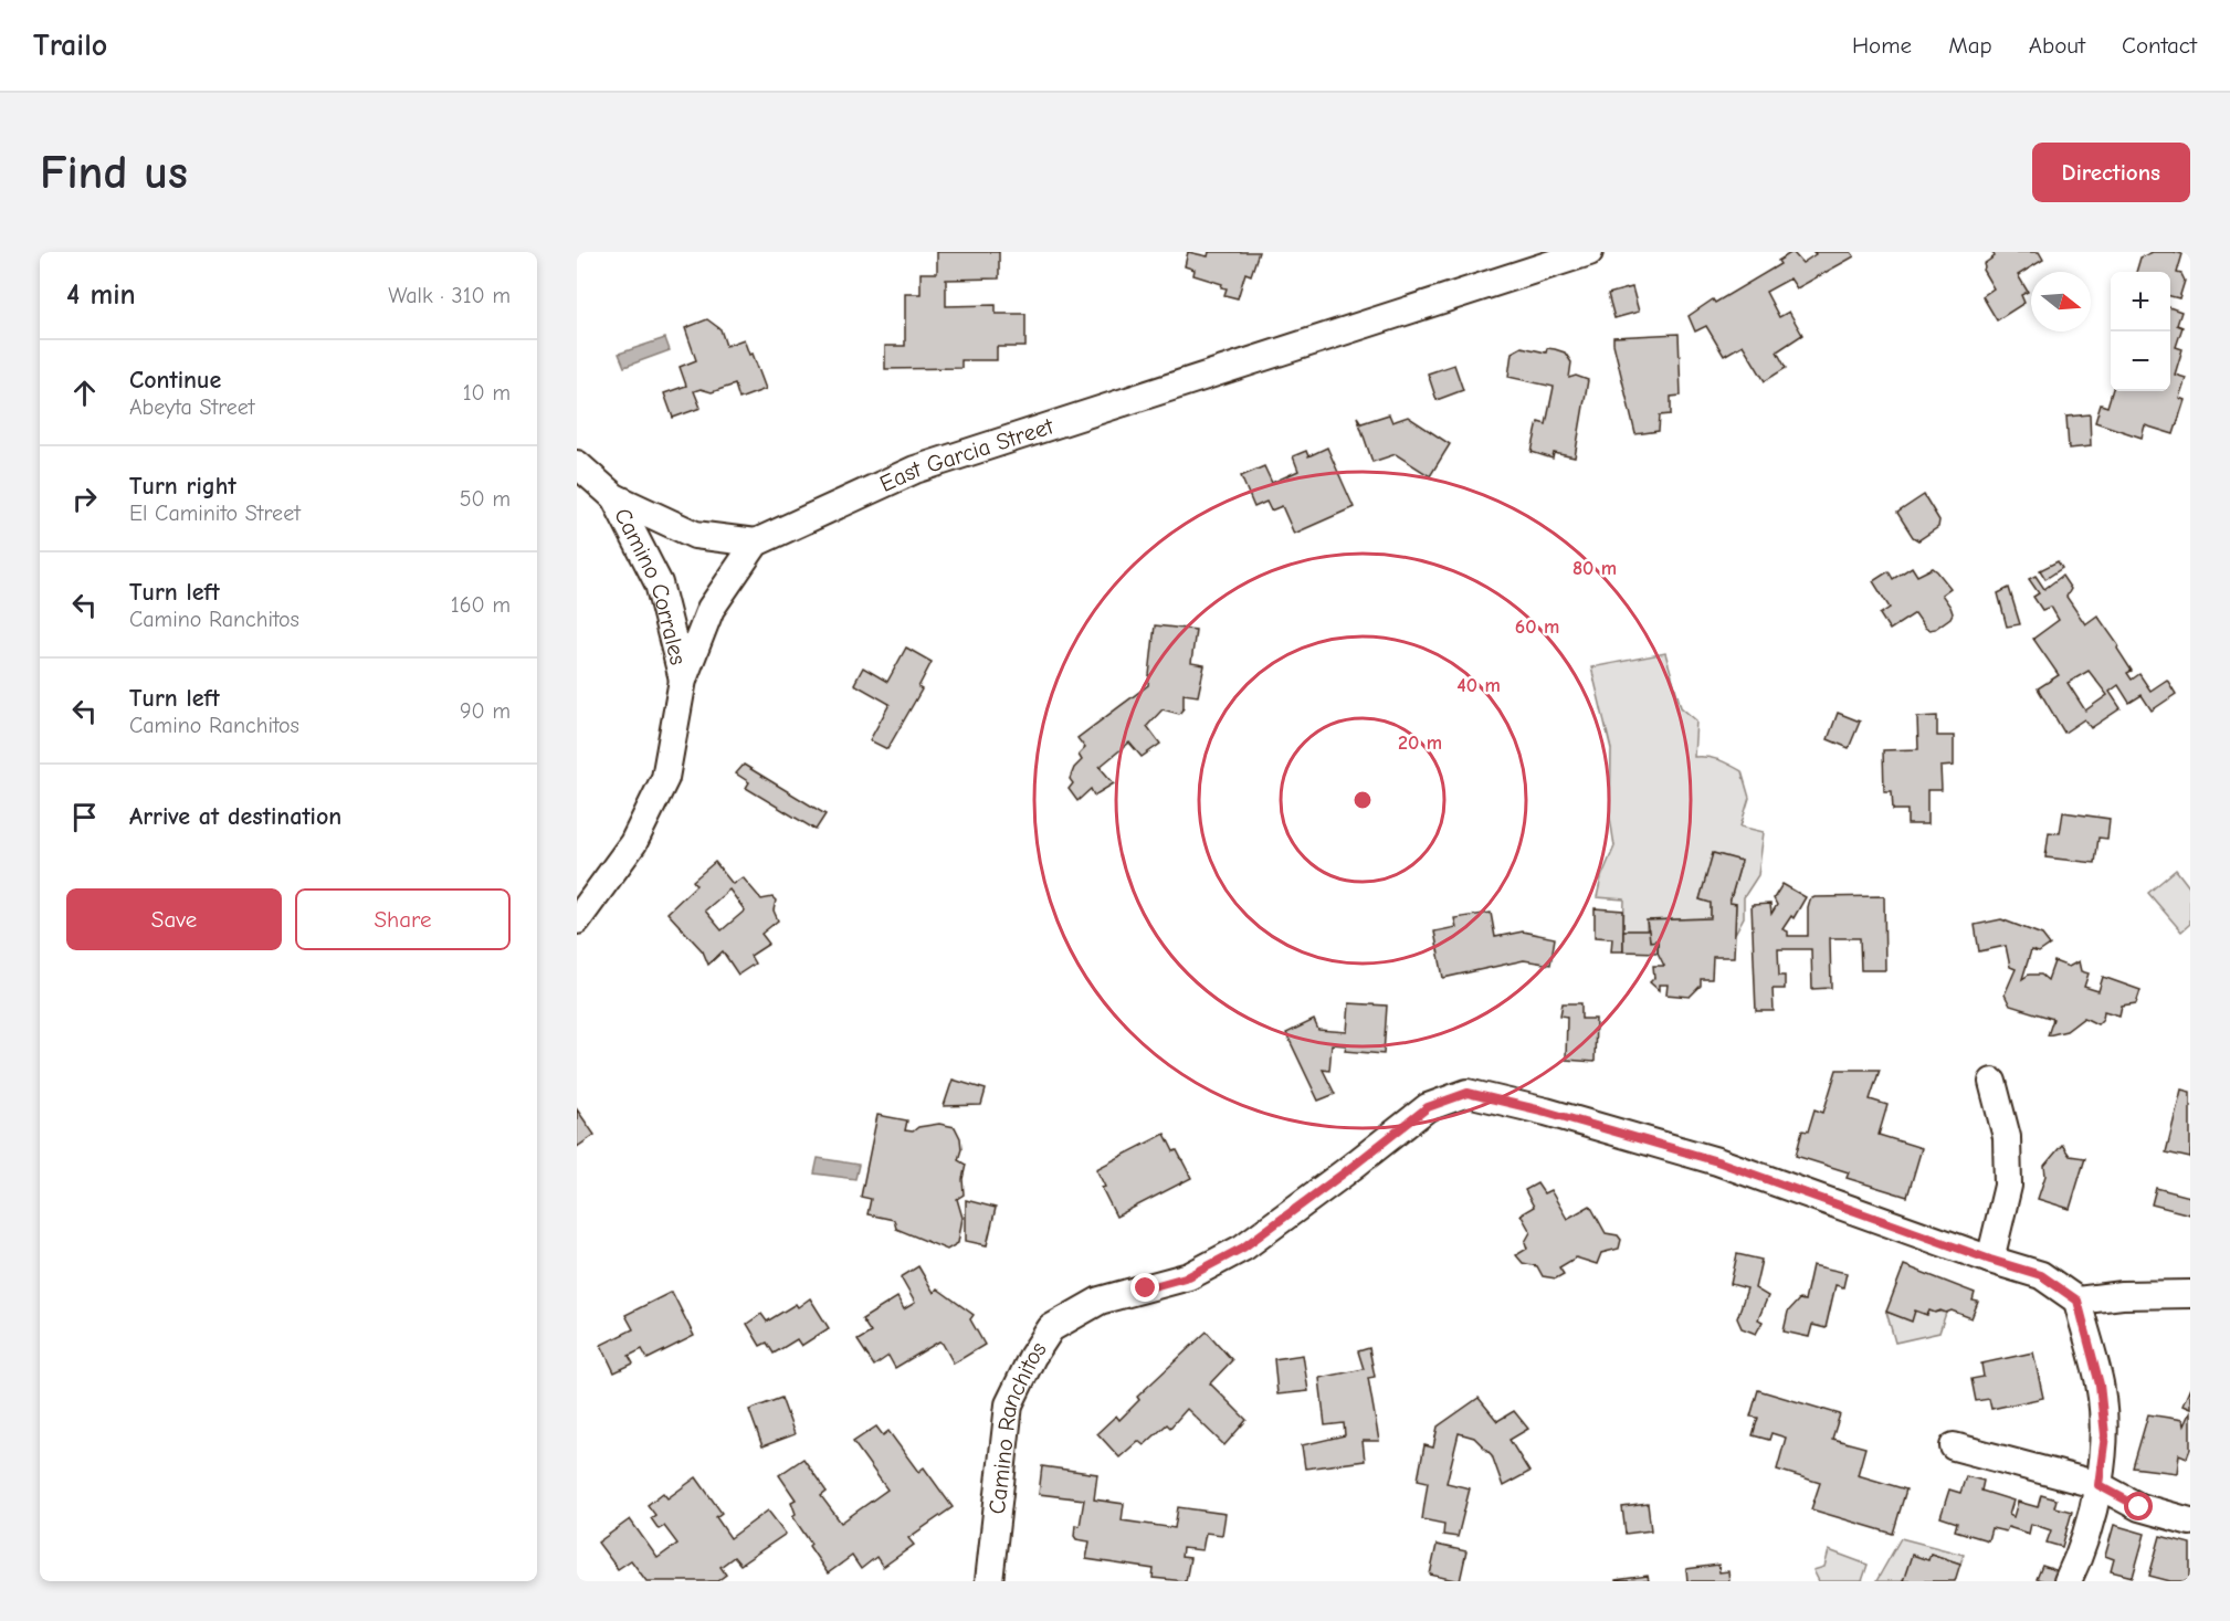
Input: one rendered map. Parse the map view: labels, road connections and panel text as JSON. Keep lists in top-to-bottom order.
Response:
{
  "streets": {
    "street": ["East Garcia Street", "Camino Corrales", "Camino Ranchitos"]
  },
  "crossings": [
    ["East Garcia Street", "Camino Corrales"]
  ],
  "north": "right",
  "page": {
    "header": "Trailo",
    "nav": [
      "Home",
      "Map",
      "About",
      "Contact"
    ],
    "buttons": [
      "Directions",
      ["Save", "Share"]
    ],
    "title": "Find us",
    "heading": ["4 min", "Walk · 310 m"],
    "map_buttons": ["+", "−"],
    "list": [
      ["Continue", "Abeyta Street", "10 m"],
      ["Turn right", "El Caminito Street", "50 m"],
      ["Turn left", "Camino Ranchitos", "160 m"],
      ["Turn left", "Camino Ranchitos", "90 m"],
      "Arrive at destination"
    ]
  },
  "rings": [
    "80 m",
    "60 m",
    "40 m",
    "20 m"
  ]
}
